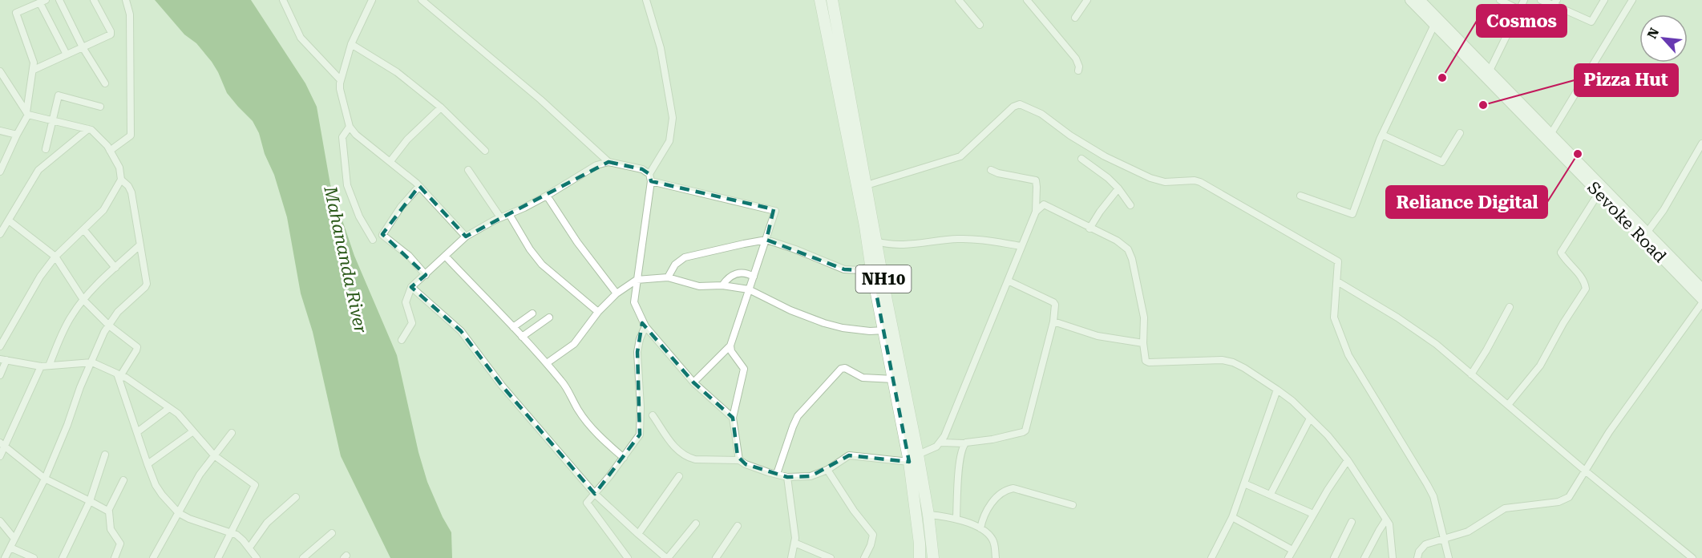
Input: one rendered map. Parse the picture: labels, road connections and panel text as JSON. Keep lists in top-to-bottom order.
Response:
{
  "streets": {
    "highway": ["NH10"],
    "main road": ["Sevoke Road"]
  },
  "water": ["Mahananda River"],
  "places": ["Cosmos", "Pizza Hut", "Reliance Digital"],
  "north": "top left"
}
